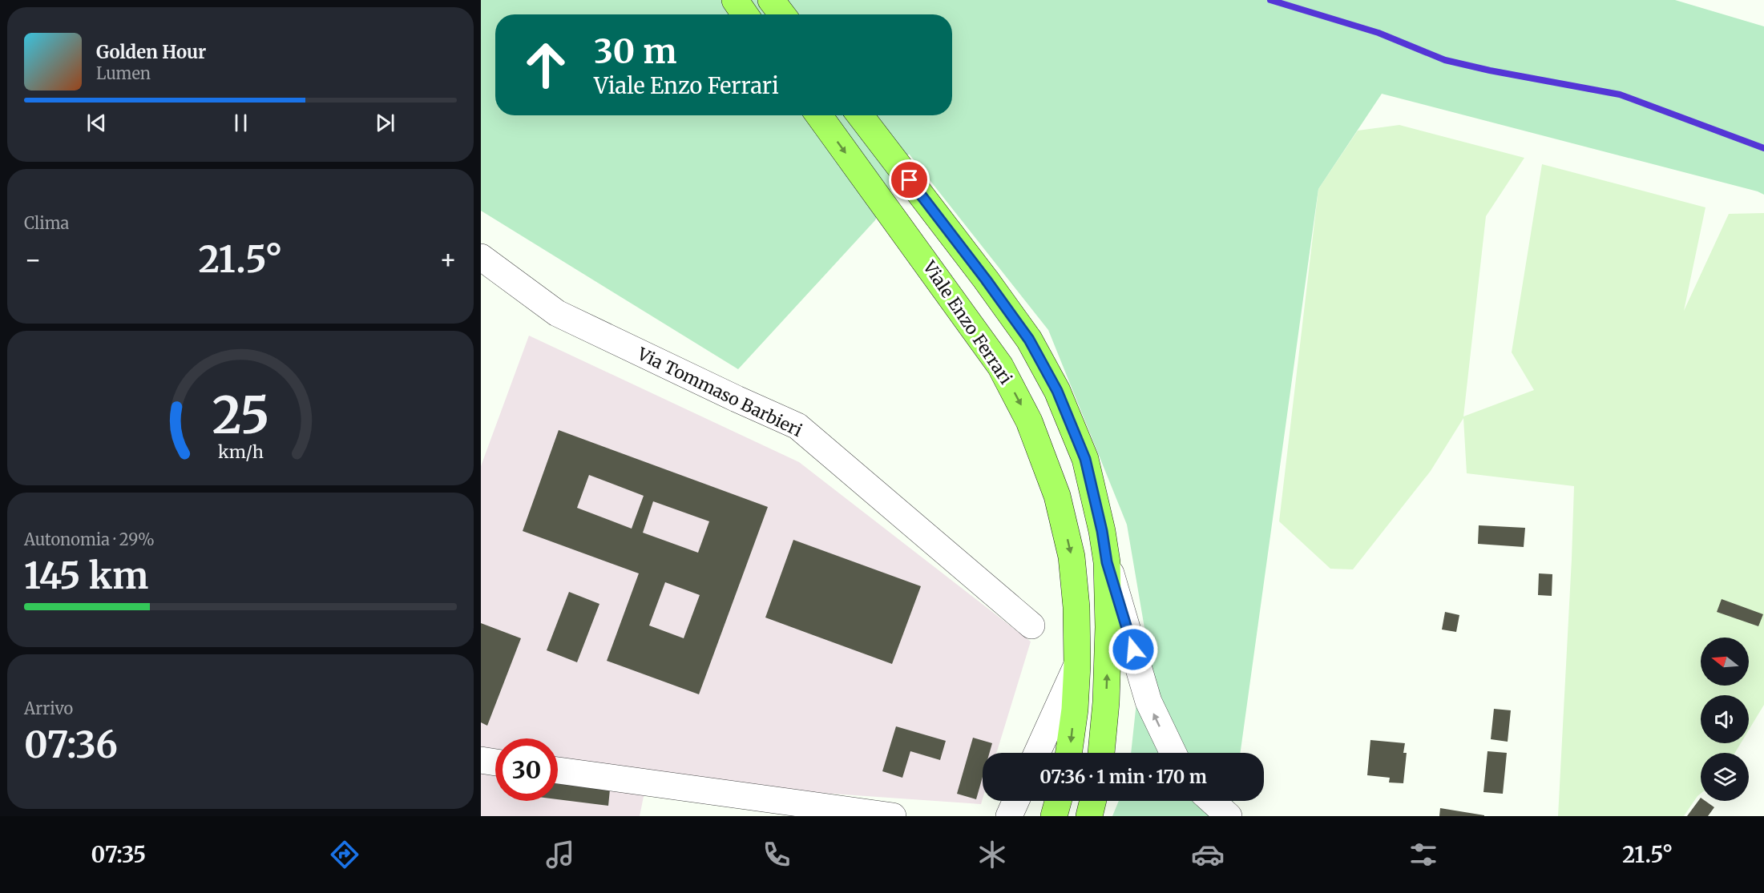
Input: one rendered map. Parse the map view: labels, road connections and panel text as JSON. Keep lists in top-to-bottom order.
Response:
{
  "streets": {
    "main road": ["Viale Enzo Ferrari"],
    "street": ["Via Tommaso Barbieri"]
  },
  "north": "left",
  "page": {
    "turn": ["30 m", "Viale Enzo Ferrari"],
    "song": ["Golden Hour", "Lumen"],
    "tile": [
      "Clima",
      ["Autonomia · 29%", "145 km"],
      ["Arrivo", "07:36"]
    ],
    "heat": ["−", "21.5°", "+"],
    "limit": "30",
    "trip": "07:36 · 1 min · 170 m",
    "tabs": ["07:35", "21.5°"],
    "gauge": ["25", "km/h"]
  }
}
